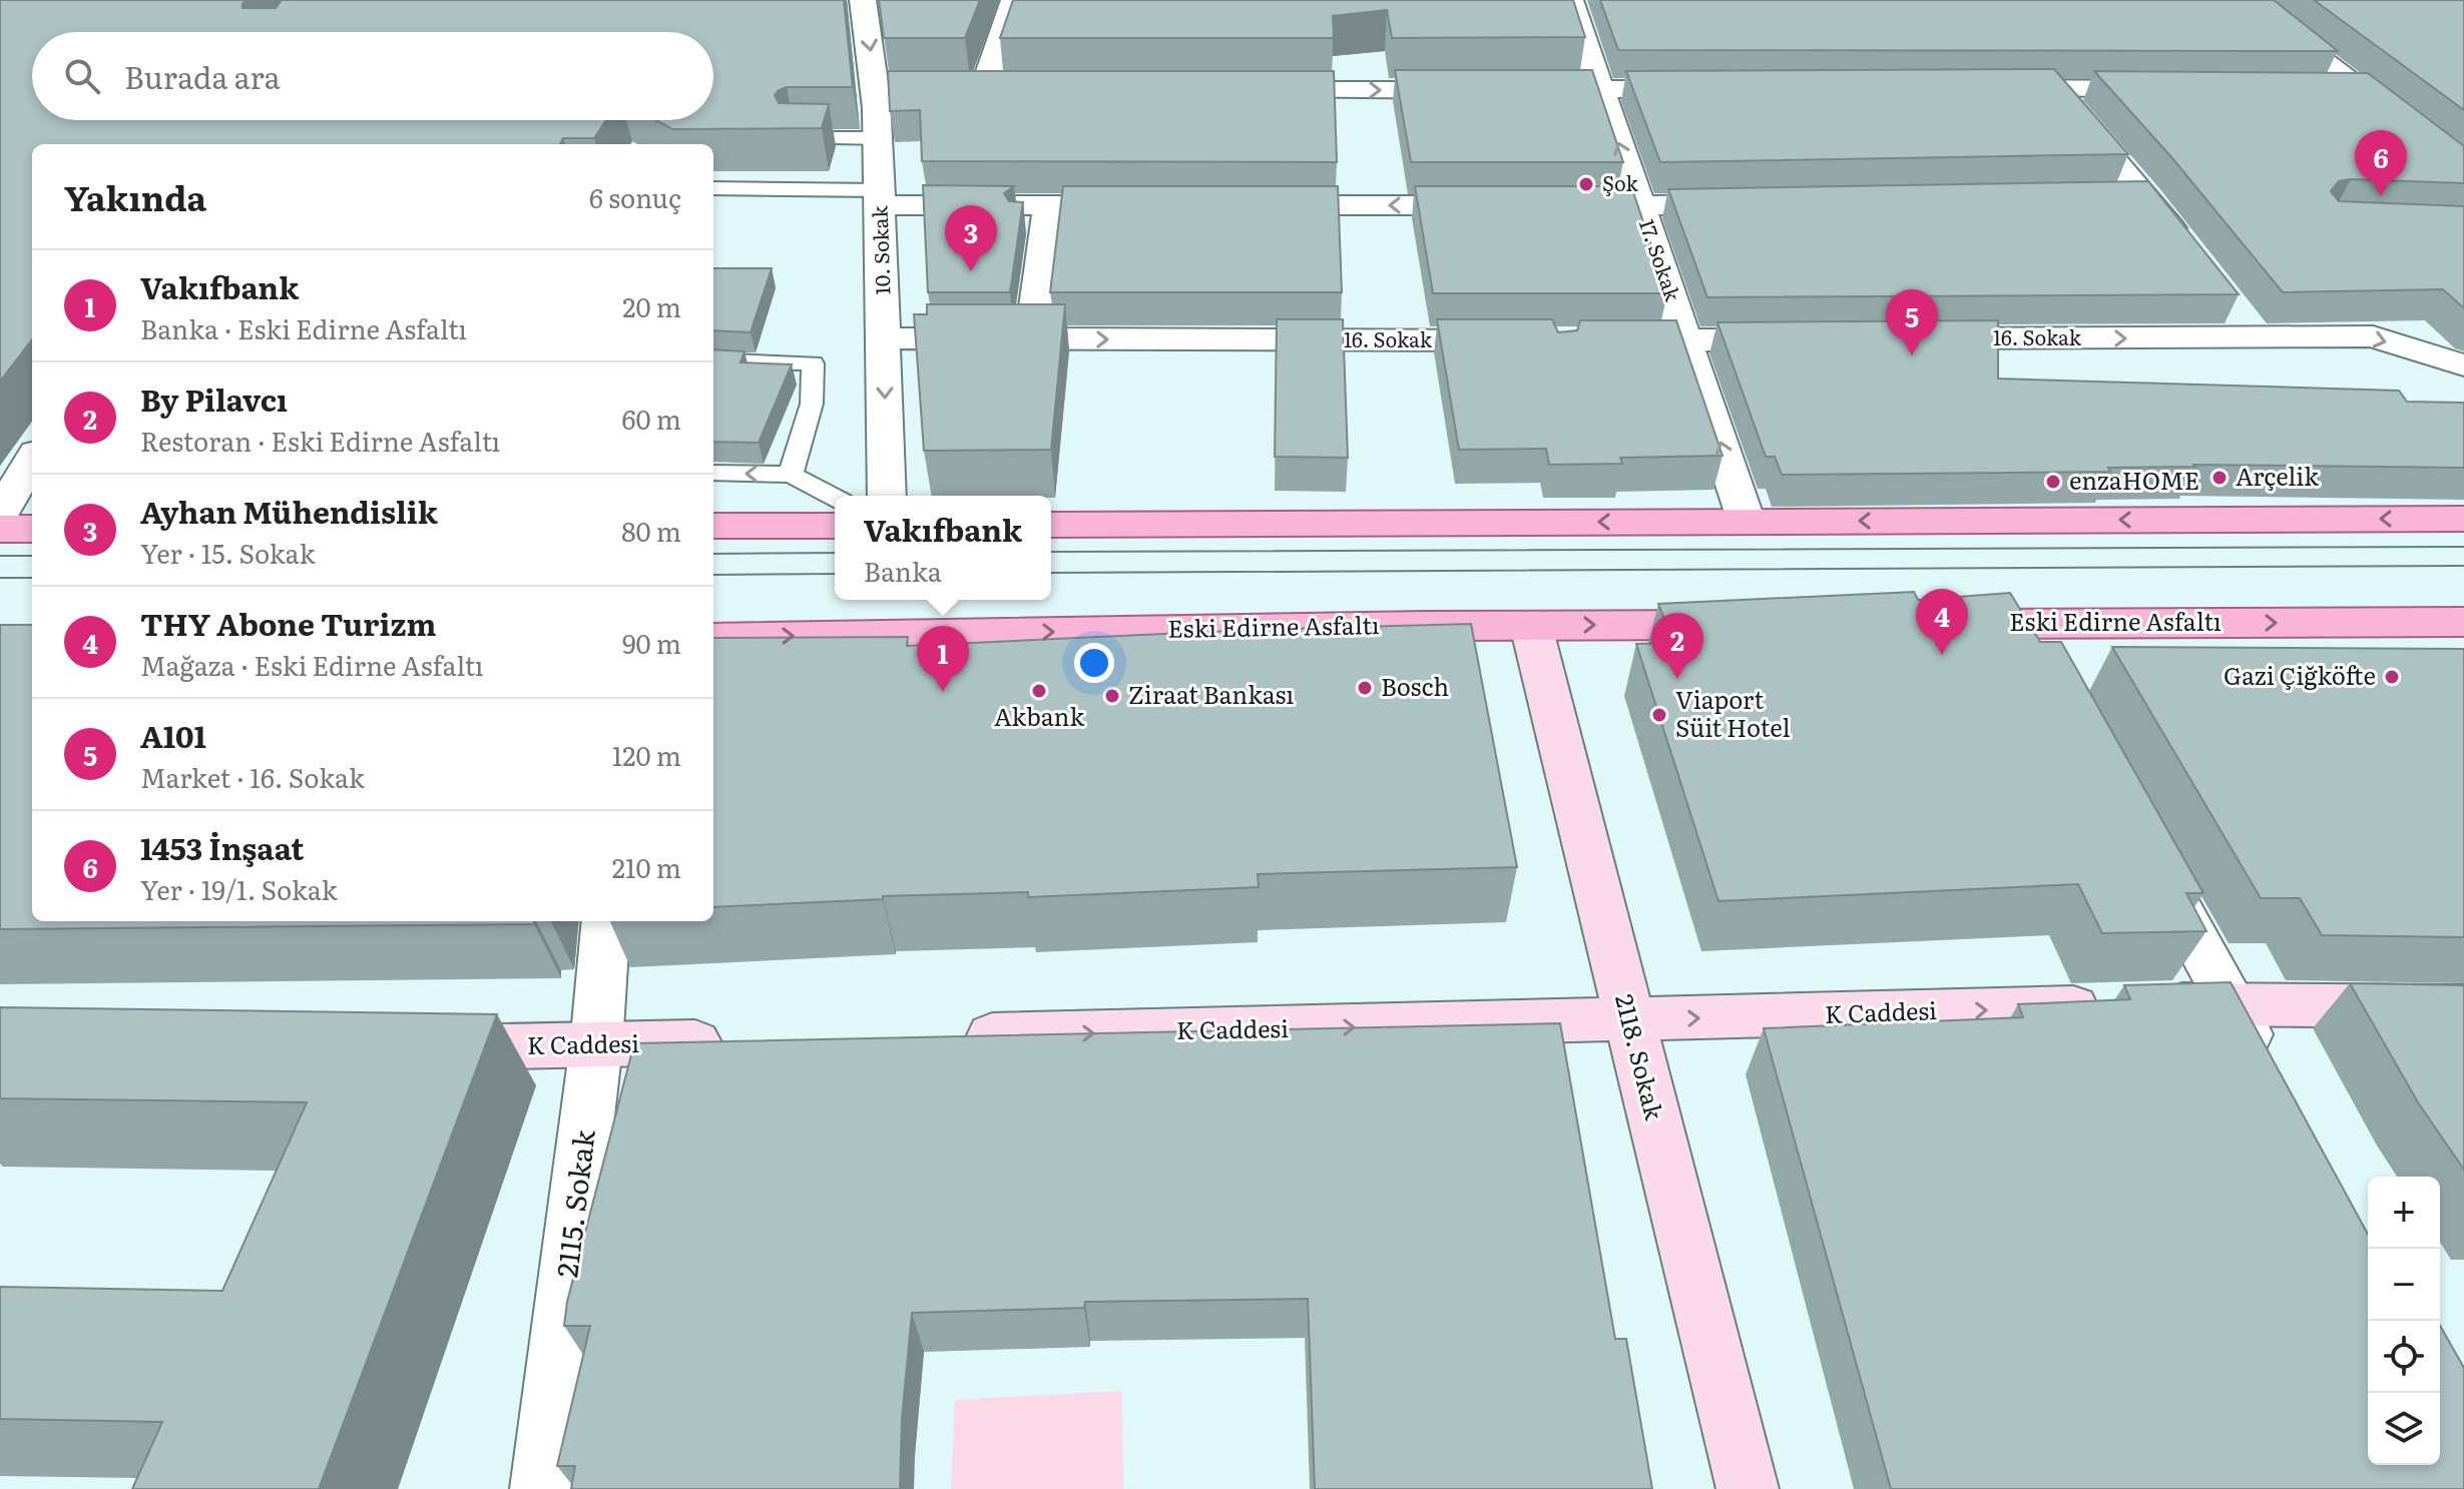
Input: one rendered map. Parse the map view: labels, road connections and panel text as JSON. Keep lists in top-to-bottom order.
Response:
{
  "streets": {
    "main road": ["Eski Edirne Asfaltı"],
    "street": [
      "10. Sokak",
      "17. Sokak",
      "16. Sokak",
      "K Caddesi",
      "2118. Sokak",
      "2115. Sokak"
    ]
  },
  "crossings": [
    ["10. Sokak", "16. Sokak"],
    ["Eski Edirne Asfaltı", "2118. Sokak"],
    ["K Caddesi", "2118. Sokak"],
    ["K Caddesi", "2115. Sokak"]
  ],
  "one_way": ["17. Sokak", "K Caddesi"],
  "places": [
    "Şok",
    "Arçelik",
    "enzaHOME",
    "Gazi Çiğköfte",
    "Bosch",
    "Akbank",
    "Ziraat Bankası",
    "Viaport Süit Hotel"
  ],
  "page": {
    "search": "Burada ara",
    "pins": [
      "6",
      "3",
      "5",
      "4",
      "2",
      "1"
    ],
    "heading": ["Yakında", "6 sonuç"],
    "list": [
      {
        "mark": "1",
        "name": "Vakıfbank",
        "note": "Banka · Eski Edirne Asfaltı",
        "value": "20 m"
      },
      {
        "mark": "2",
        "name": "By Pilavcı",
        "note": "Restoran · Eski Edirne Asfaltı",
        "value": "60 m"
      },
      {
        "mark": "3",
        "name": "Ayhan Mühendislik",
        "note": "Yer · 15. Sokak",
        "value": "80 m"
      },
      {
        "mark": "4",
        "name": "THY Abone Turizm",
        "note": "Mağaza · Eski Edirne Asfaltı",
        "value": "90 m"
      },
      {
        "mark": "5",
        "name": "A101",
        "note": "Market · 16. Sokak",
        "value": "120 m"
      },
      {
        "mark": "6",
        "name": "1453 İnşaat",
        "note": "Yer · 19/1. Sokak",
        "value": "210 m"
      }
    ],
    "popup": ["Vakıfbank", "Banka"],
    "map_buttons": ["+", "−"]
  }
}
